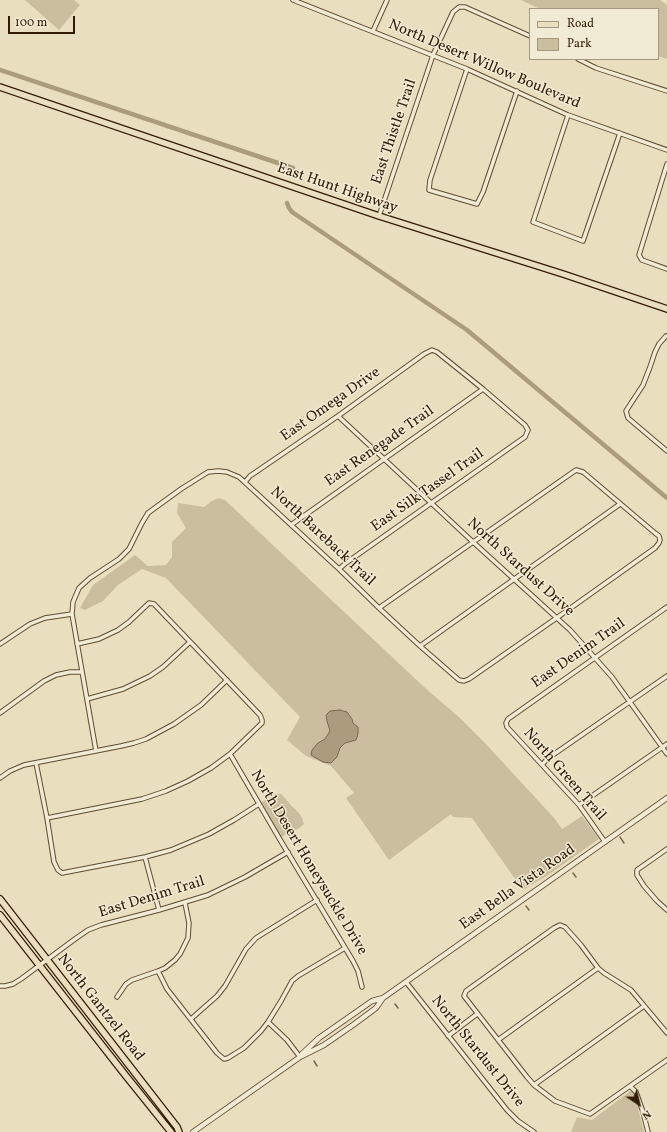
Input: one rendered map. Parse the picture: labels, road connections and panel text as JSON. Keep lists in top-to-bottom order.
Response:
{
  "streets": {
    "main road": ["East Hunt Highway", "North Gantzel Road"],
    "street": [
      "North Desert Willow Boulevard",
      "East Thistle Trail",
      "East Omega Drive",
      "East Renegade Trail",
      "East Silk Tassel Trail",
      "North Bareback Trail",
      "North Stardust Drive",
      "East Denim Trail",
      "North Green Trail",
      "North Desert Honeysuckle Drive",
      "East Bella Vista Road"
    ]
  },
  "crossings": [
    ["North Desert Willow Boulevard", "East Thistle Trail"],
    ["East Thistle Trail", "East Hunt Highway"],
    ["East Omega Drive", "East Renegade Trail"],
    ["East Omega Drive", "East Silk Tassel Trail"],
    ["East Omega Drive", "North Bareback Trail"],
    ["East Omega Drive", "North Stardust Drive"],
    ["East Renegade Trail", "East Silk Tassel Trail"],
    ["East Renegade Trail", "North Bareback Trail"],
    ["East Renegade Trail", "North Stardust Drive"],
    ["East Silk Tassel Trail", "North Bareback Trail"],
    ["East Silk Tassel Trail", "North Stardust Drive"],
    ["North Bareback Trail", "North Stardust Drive"],
    ["North Stardust Drive", "East Denim Trail"],
    ["North Stardust Drive", "East Bella Vista Road"],
    ["East Denim Trail", "North Green Trail"],
    ["East Denim Trail", "North Desert Honeysuckle Drive"],
    ["East Denim Trail", "North Gantzel Road"],
    ["North Green Trail", "East Bella Vista Road"]
  ],
  "legend": ["Road", "Park"],
  "scale_bar": "100 m",
  "north": "bottom right"
}
